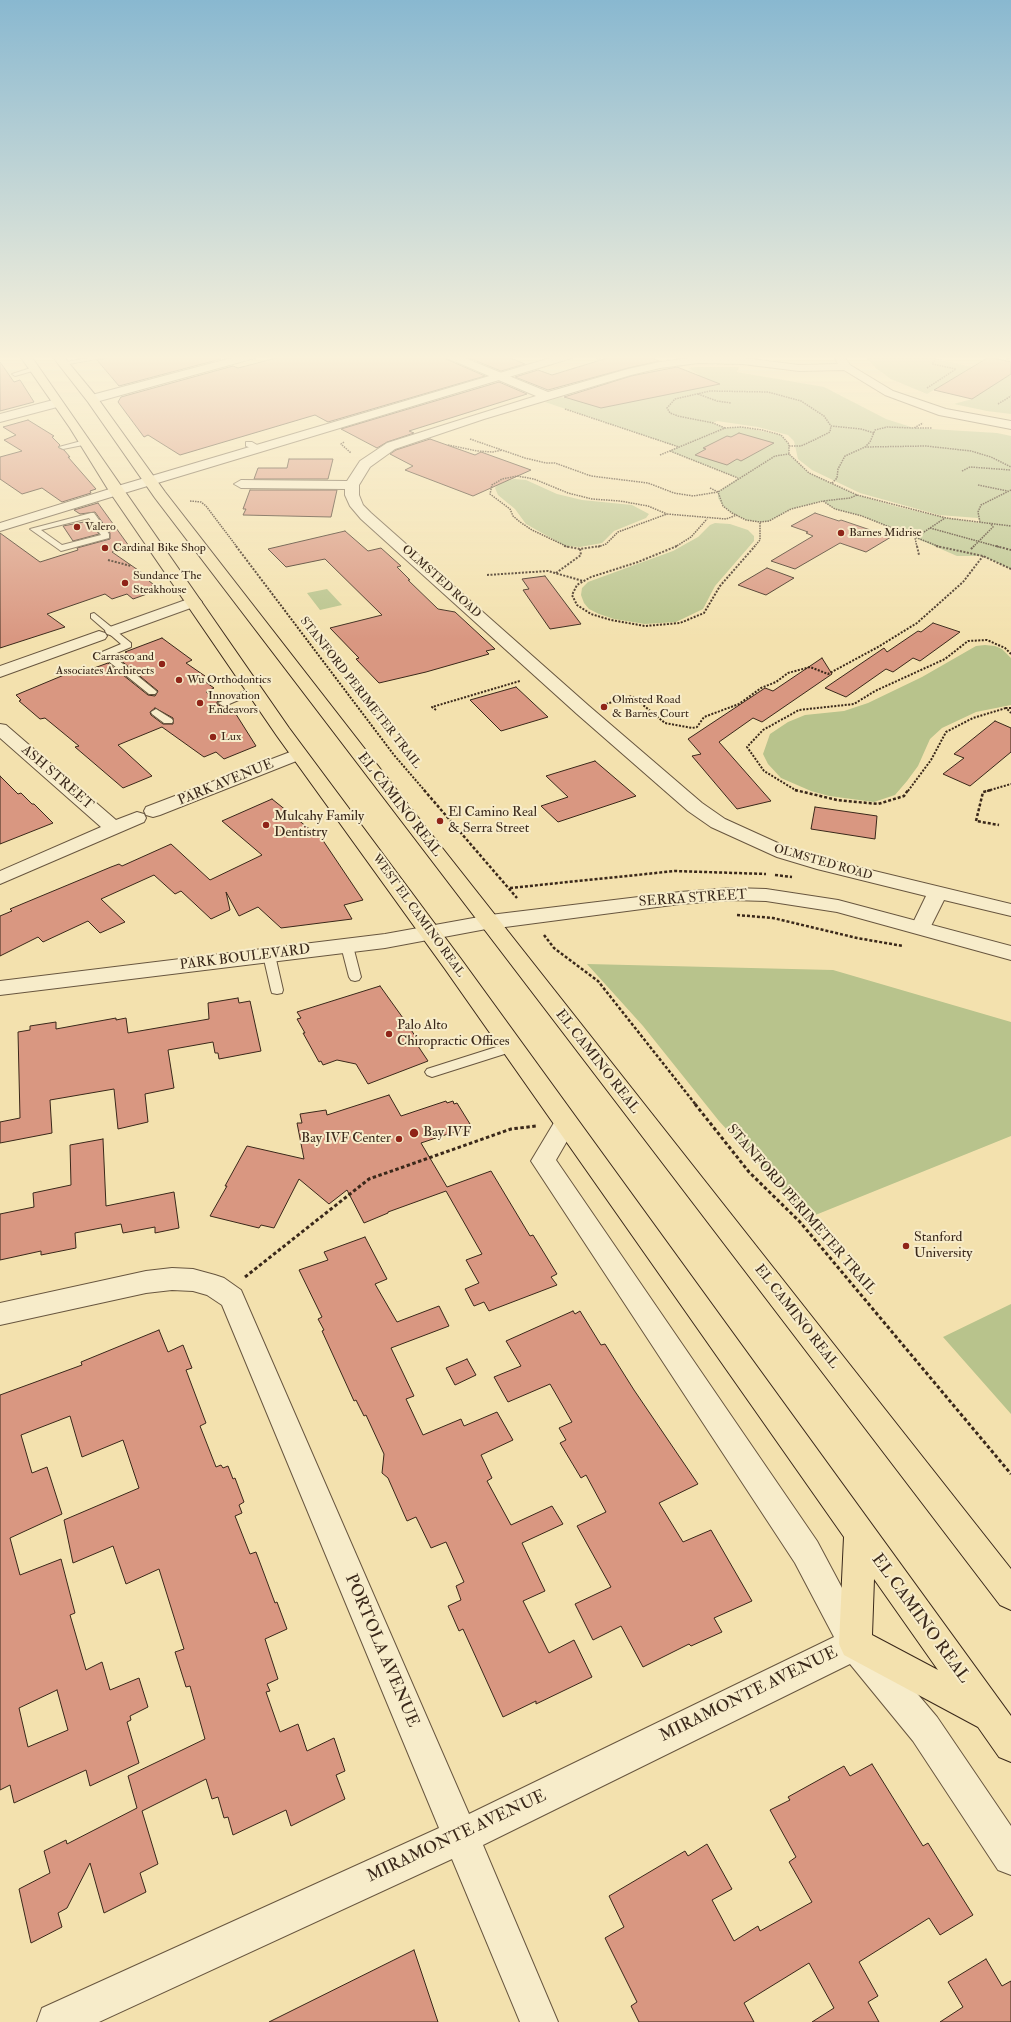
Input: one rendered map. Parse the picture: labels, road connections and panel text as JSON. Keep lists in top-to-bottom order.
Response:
{
  "streets": {
    "main road": ["EL CAMINO REAL", "WEST EL CAMINO REAL"],
    "street": [
      "OLMSTED ROAD",
      "ASH STREET",
      "PARK AVENUE",
      "SERRA STREET",
      "PARK BOULEVARD",
      "PORTOLA AVENUE",
      "MIRAMONTE AVENUE"
    ],
    "path": ["STANFORD PERIMETER TRAIL"]
  },
  "crossings": [
    ["ASH STREET", "PARK AVENUE"],
    ["PARK AVENUE", "WEST EL CAMINO REAL"],
    ["EL CAMINO REAL", "SERRA STREET"],
    ["EL CAMINO REAL", "WEST EL CAMINO REAL"],
    ["EL CAMINO REAL", "PARK BOULEVARD"],
    ["SERRA STREET", "PARK BOULEVARD"],
    ["WEST EL CAMINO REAL", "PARK BOULEVARD"],
    ["PORTOLA AVENUE", "MIRAMONTE AVENUE"]
  ],
  "places": [
    "Valero",
    "Barnes Midrise",
    "Cardinal Bike Shop",
    "Sundance The Steakhouse",
    "Carrasco and Associates Architects",
    "Wu Orthodontics",
    "Innovation Endeavors",
    "Olmsted Road & Barnes Court",
    "Lux",
    "El Camino Real & Serra Street",
    "Mulcahy Family Dentistry",
    "Palo Alto Chiropractic Offices",
    "Bay IVF",
    "Bay IVF Center",
    "Stanford University"
  ]
}
